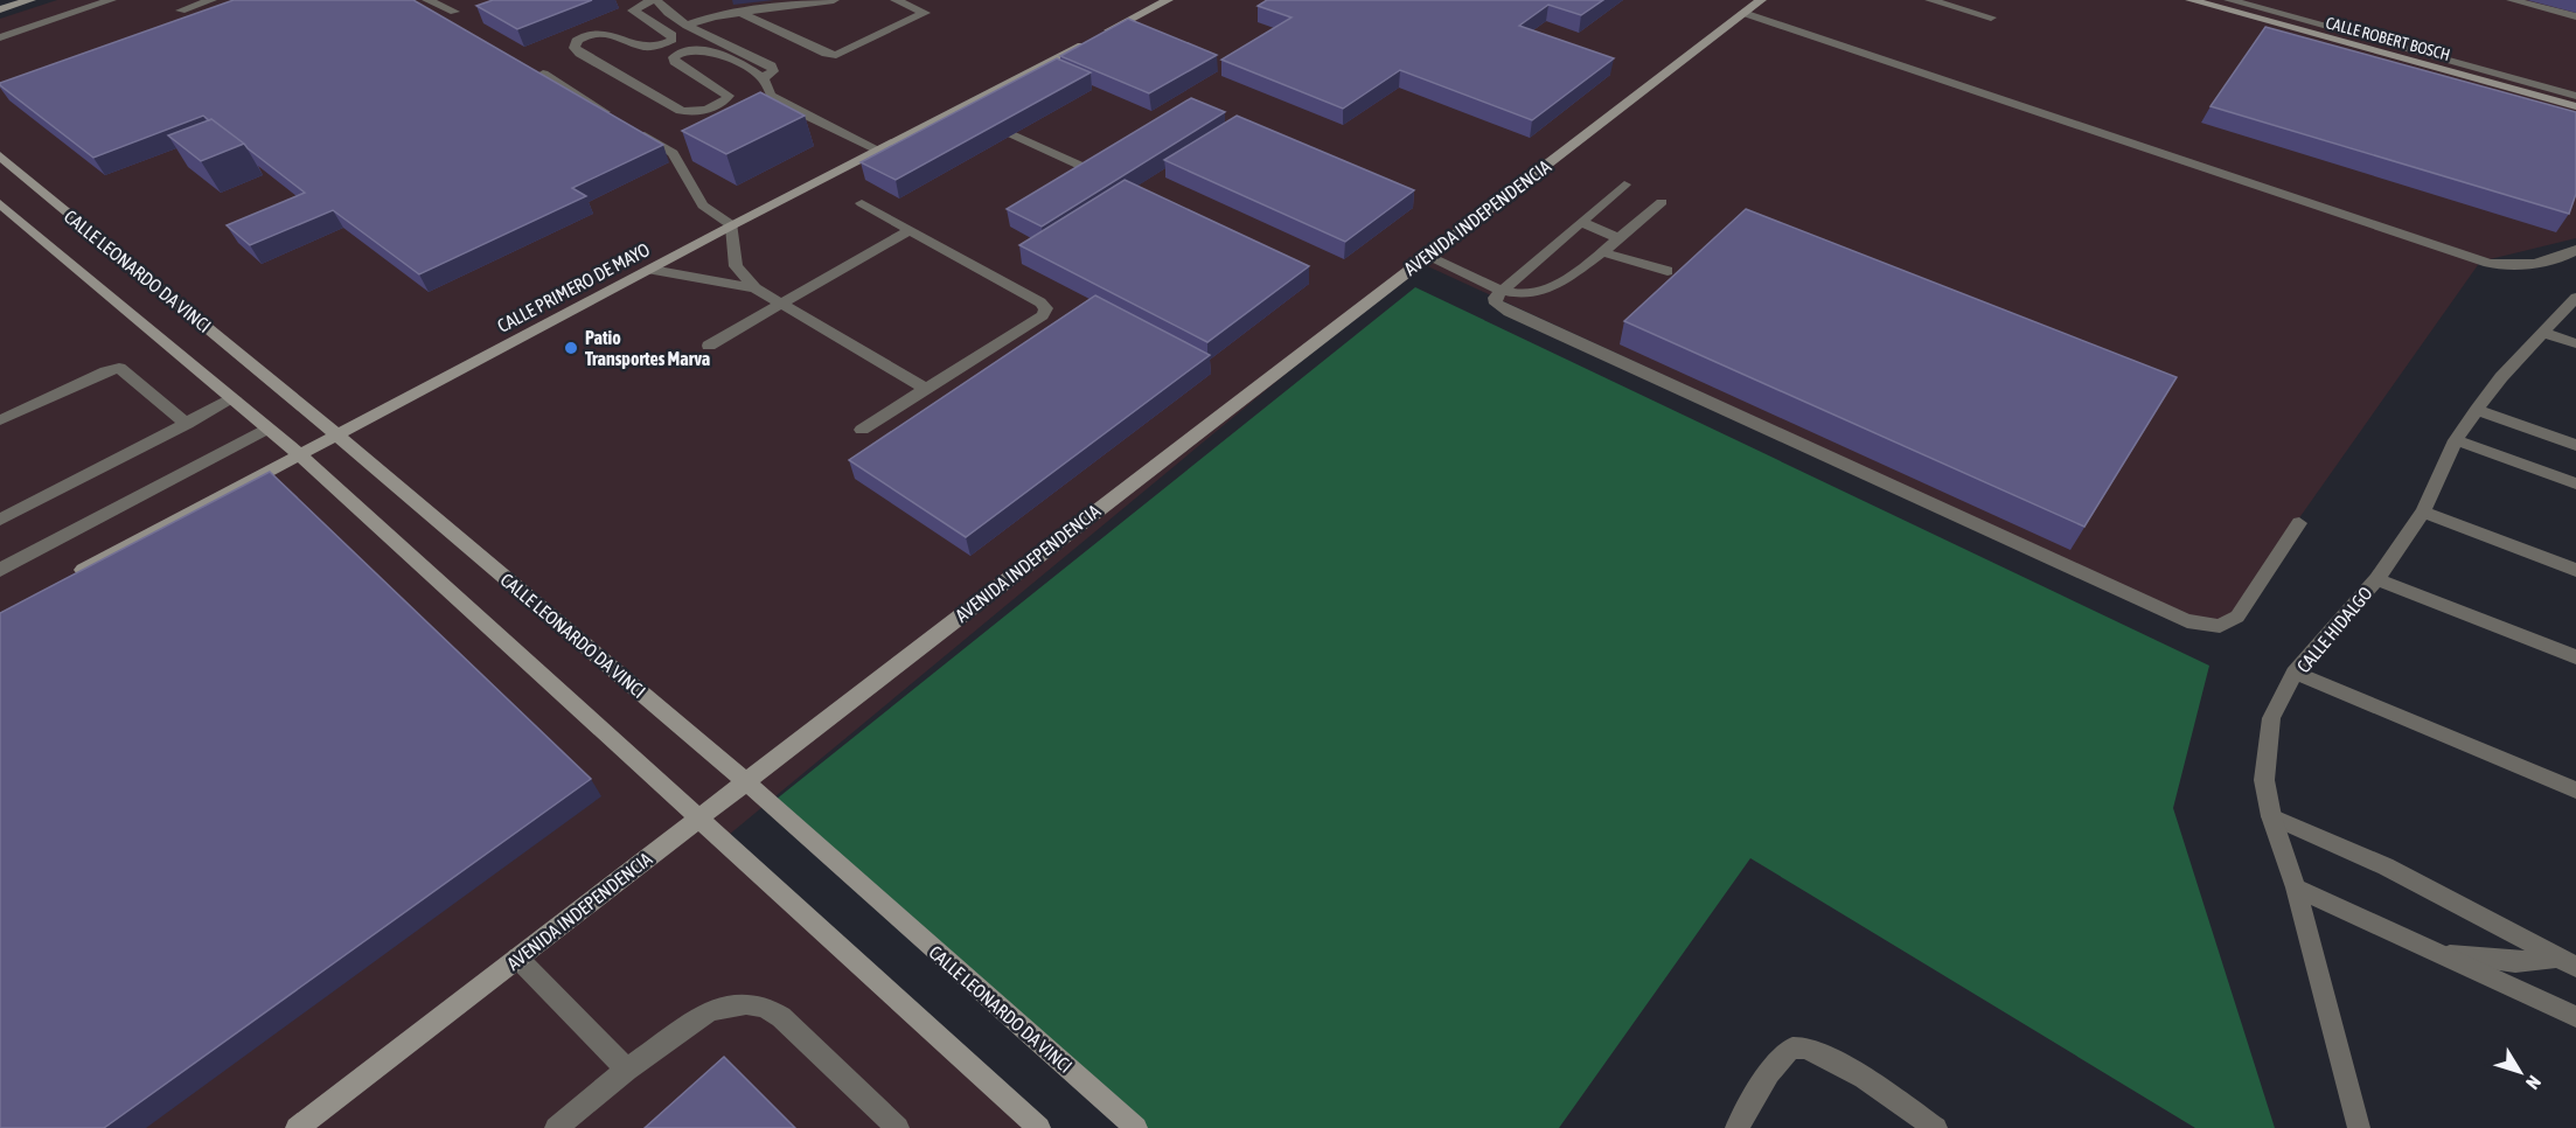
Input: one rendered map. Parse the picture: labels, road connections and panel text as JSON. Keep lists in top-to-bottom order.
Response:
{
  "streets": {
    "main road": [
      "CALLE ROBERT BOSCH",
      "AVENIDA INDEPENDENCIA",
      "CALLE LEONARDO DA VINCI",
      "CALLE PRIMERO DE MAYO"
    ],
    "street": ["CALLE HIDALGO"]
  },
  "crossings": [
    ["AVENIDA INDEPENDENCIA", "CALLE LEONARDO DA VINCI"],
    ["CALLE LEONARDO DA VINCI", "CALLE PRIMERO DE MAYO"]
  ],
  "places": ["Patio Transportes Marva"],
  "north": "bottom right"
}
